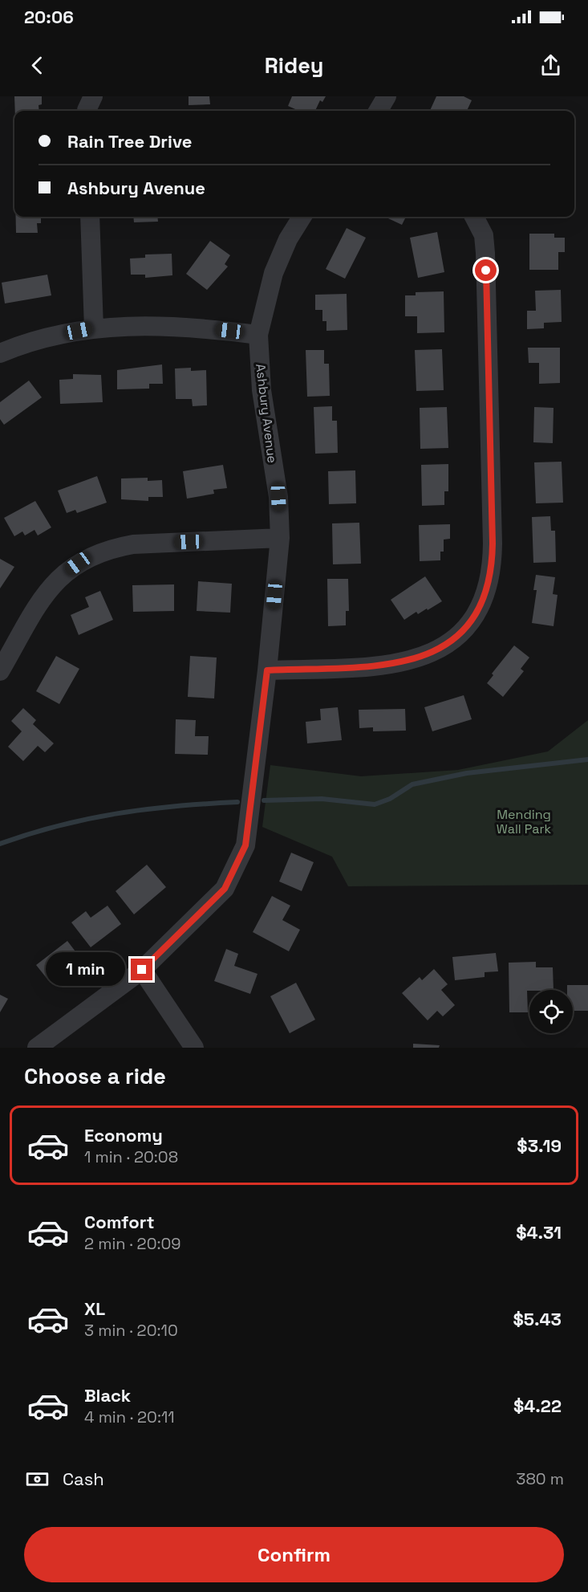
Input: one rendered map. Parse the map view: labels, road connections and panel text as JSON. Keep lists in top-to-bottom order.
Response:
{
  "streets": {
    "street": ["Ashbury Avenue"]
  },
  "parks": ["Mending Wall Park"],
  "page": {
    "status": "20:06",
    "header": "Ridey",
    "banner": ["Rain Tree Drive", "Ashbury Avenue"],
    "bubble": "1 min",
    "heading": "Choose a ride",
    "list": [
      {
        "name": "Economy",
        "note": "1 min · 20:08",
        "value": "$3.19"
      },
      {
        "name": "Comfort",
        "note": "2 min · 20:09",
        "value": "$4.31"
      },
      {
        "name": "XL",
        "note": "3 min · 20:10",
        "value": "$5.43"
      },
      {
        "name": "Black",
        "note": "4 min · 20:11",
        "value": "$4.22"
      }
    ],
    "pay": ["Cash", "380 m"],
    "buttons": "Confirm"
  }
}
